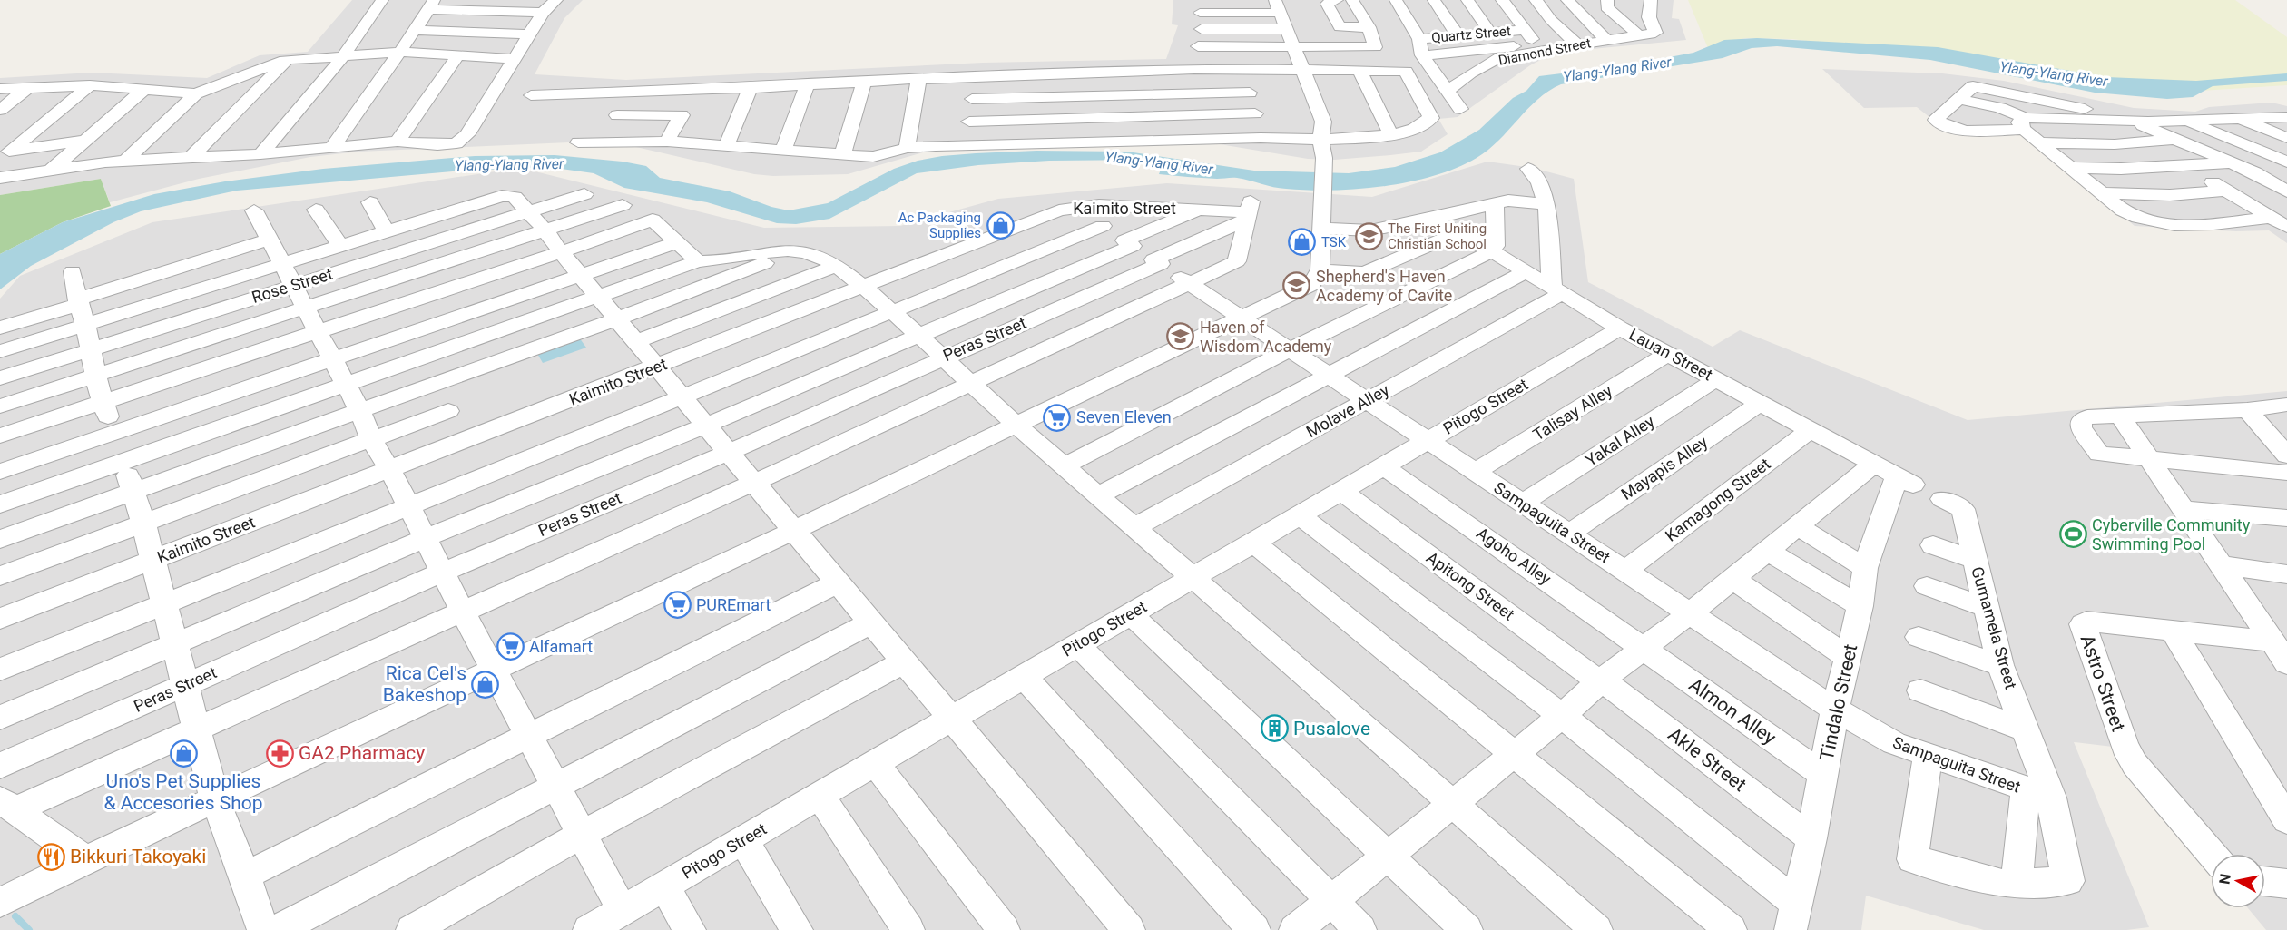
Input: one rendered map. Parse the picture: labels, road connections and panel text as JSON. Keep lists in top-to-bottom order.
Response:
{
  "streets": {
    "street": [
      "Quartz Street",
      "Diamond Street",
      "Kaimito Street",
      "Peras Street",
      "Lauan Street",
      "Pitogo Street",
      "Molave Alley",
      "Talisay Alley",
      "Yakal Alley",
      "Mayapis Alley",
      "Kamagong Street",
      "Sampaguita Street",
      "Agoho Alley",
      "Apitong Street",
      "Gumamela Street",
      "Astro Street",
      "Tindalo Street",
      "Almon Alley",
      "Akle Street"
    ]
  },
  "crossings": [
    ["Kaimito Street", "Peras Street"],
    ["Kaimito Street", "Sampaguita Street"],
    ["Peras Street", "Sampaguita Street"],
    ["Lauan Street", "Pitogo Street"],
    ["Lauan Street", "Molave Alley"],
    ["Lauan Street", "Talisay Alley"],
    ["Lauan Street", "Yakal Alley"],
    ["Lauan Street", "Mayapis Alley"],
    ["Lauan Street", "Kamagong Street"],
    ["Lauan Street", "Tindalo Street"],
    ["Pitogo Street", "Sampaguita Street"],
    ["Pitogo Street", "Agoho Alley"],
    ["Pitogo Street", "Apitong Street"],
    ["Molave Alley", "Sampaguita Street"],
    ["Talisay Alley", "Sampaguita Street"],
    ["Yakal Alley", "Sampaguita Street"],
    ["Mayapis Alley", "Sampaguita Street"],
    ["Kamagong Street", "Sampaguita Street"],
    ["Sampaguita Street", "Gumamela Street"],
    ["Sampaguita Street", "Tindalo Street"],
    ["Agoho Alley", "Almon Alley"],
    ["Apitong Street", "Akle Street"],
    ["Tindalo Street", "Almon Alley"],
    ["Tindalo Street", "Akle Street"]
  ],
  "water": ["Ylang-Ylang River"],
  "places": {
    "shop": [
      "Ac Packaging Supplies",
      "TSK",
      "Rica Cel's Bakeshop",
      "Uno's Pet Supplies & Accesories Shop"
    ],
    "school or university": ["The First Uniting Christian School", "Shepherd's Haven Academy of Cavite", "Haven of Wisdom Academy"],
    "supermarket": ["Seven Eleven", "PUREmart", "Alfamart"],
    "sports": ["Cyberville Community Swimming Pool"],
    "building": ["Pusalove"],
    "pharmacy": ["GA2 Pharmacy"],
    "restaurant": ["Bikkuri Takoyaki"]
  },
  "north": "left"
}
